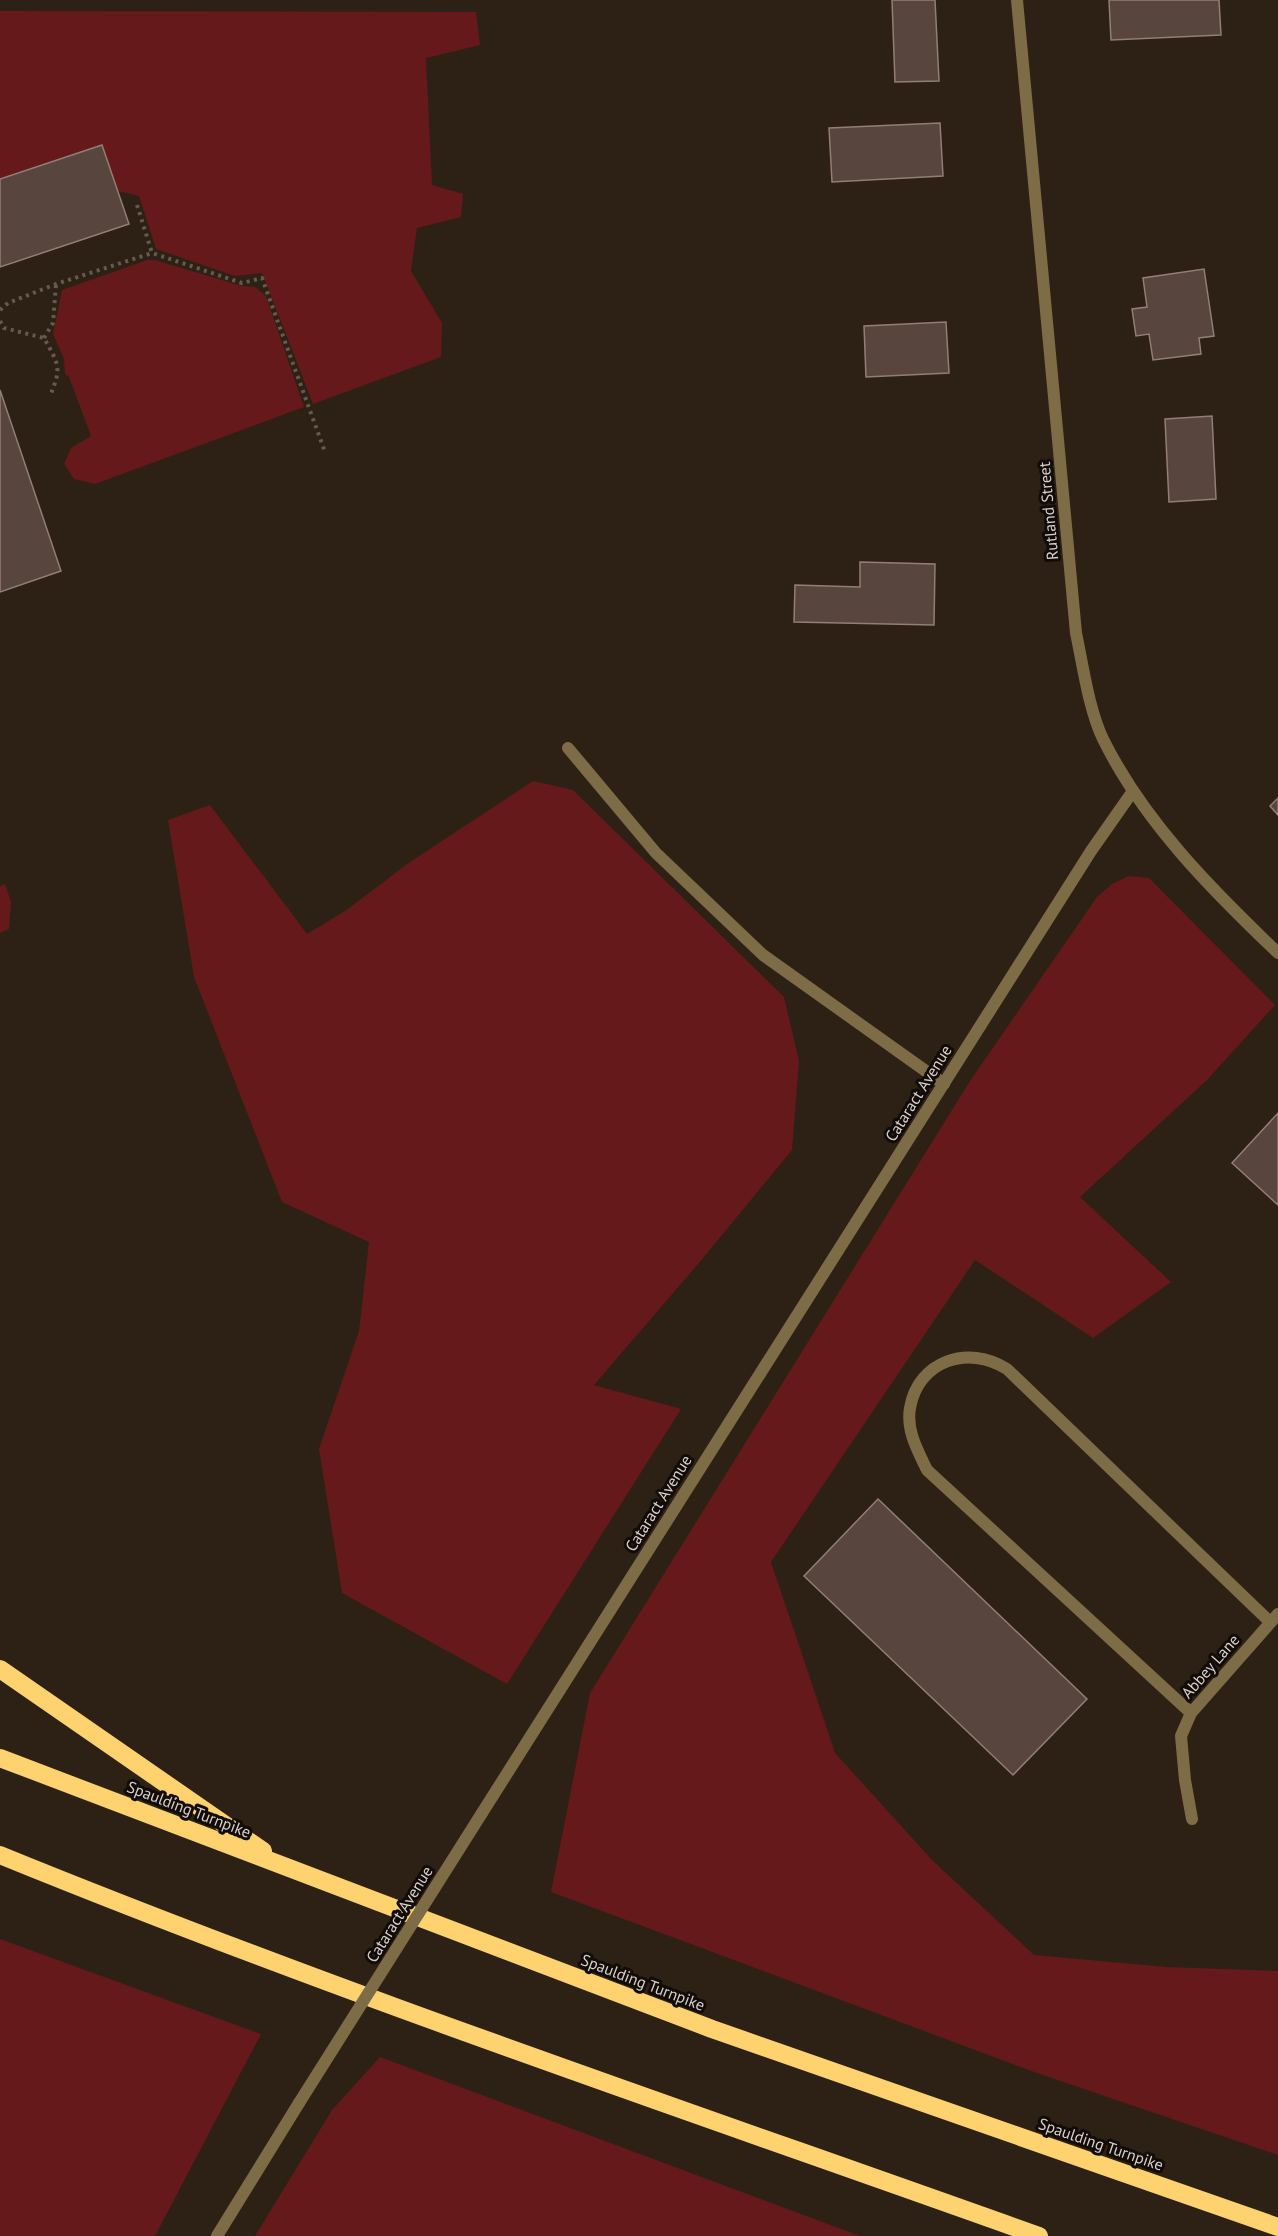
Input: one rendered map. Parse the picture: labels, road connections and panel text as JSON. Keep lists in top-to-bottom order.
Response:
{
  "streets": {
    "highway": ["Spaulding Turnpike"],
    "street": ["Rutland Street", "Cataract Avenue", "Abbey Lane"]
  },
  "crossings": [
    ["Rutland Street", "Cataract Avenue"]
  ]
}
